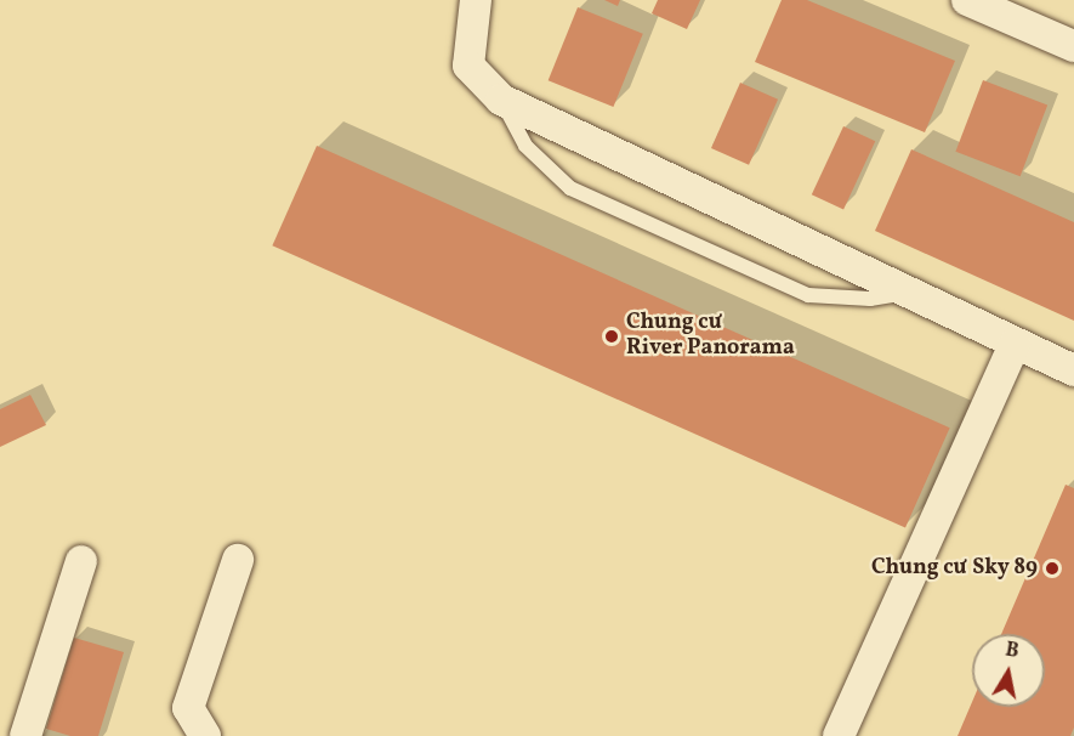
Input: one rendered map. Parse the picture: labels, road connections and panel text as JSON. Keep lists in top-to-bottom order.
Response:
{
  "places": ["Chung cư River Panorama", "Chung cư Sky 89"],
  "north": "top"
}
